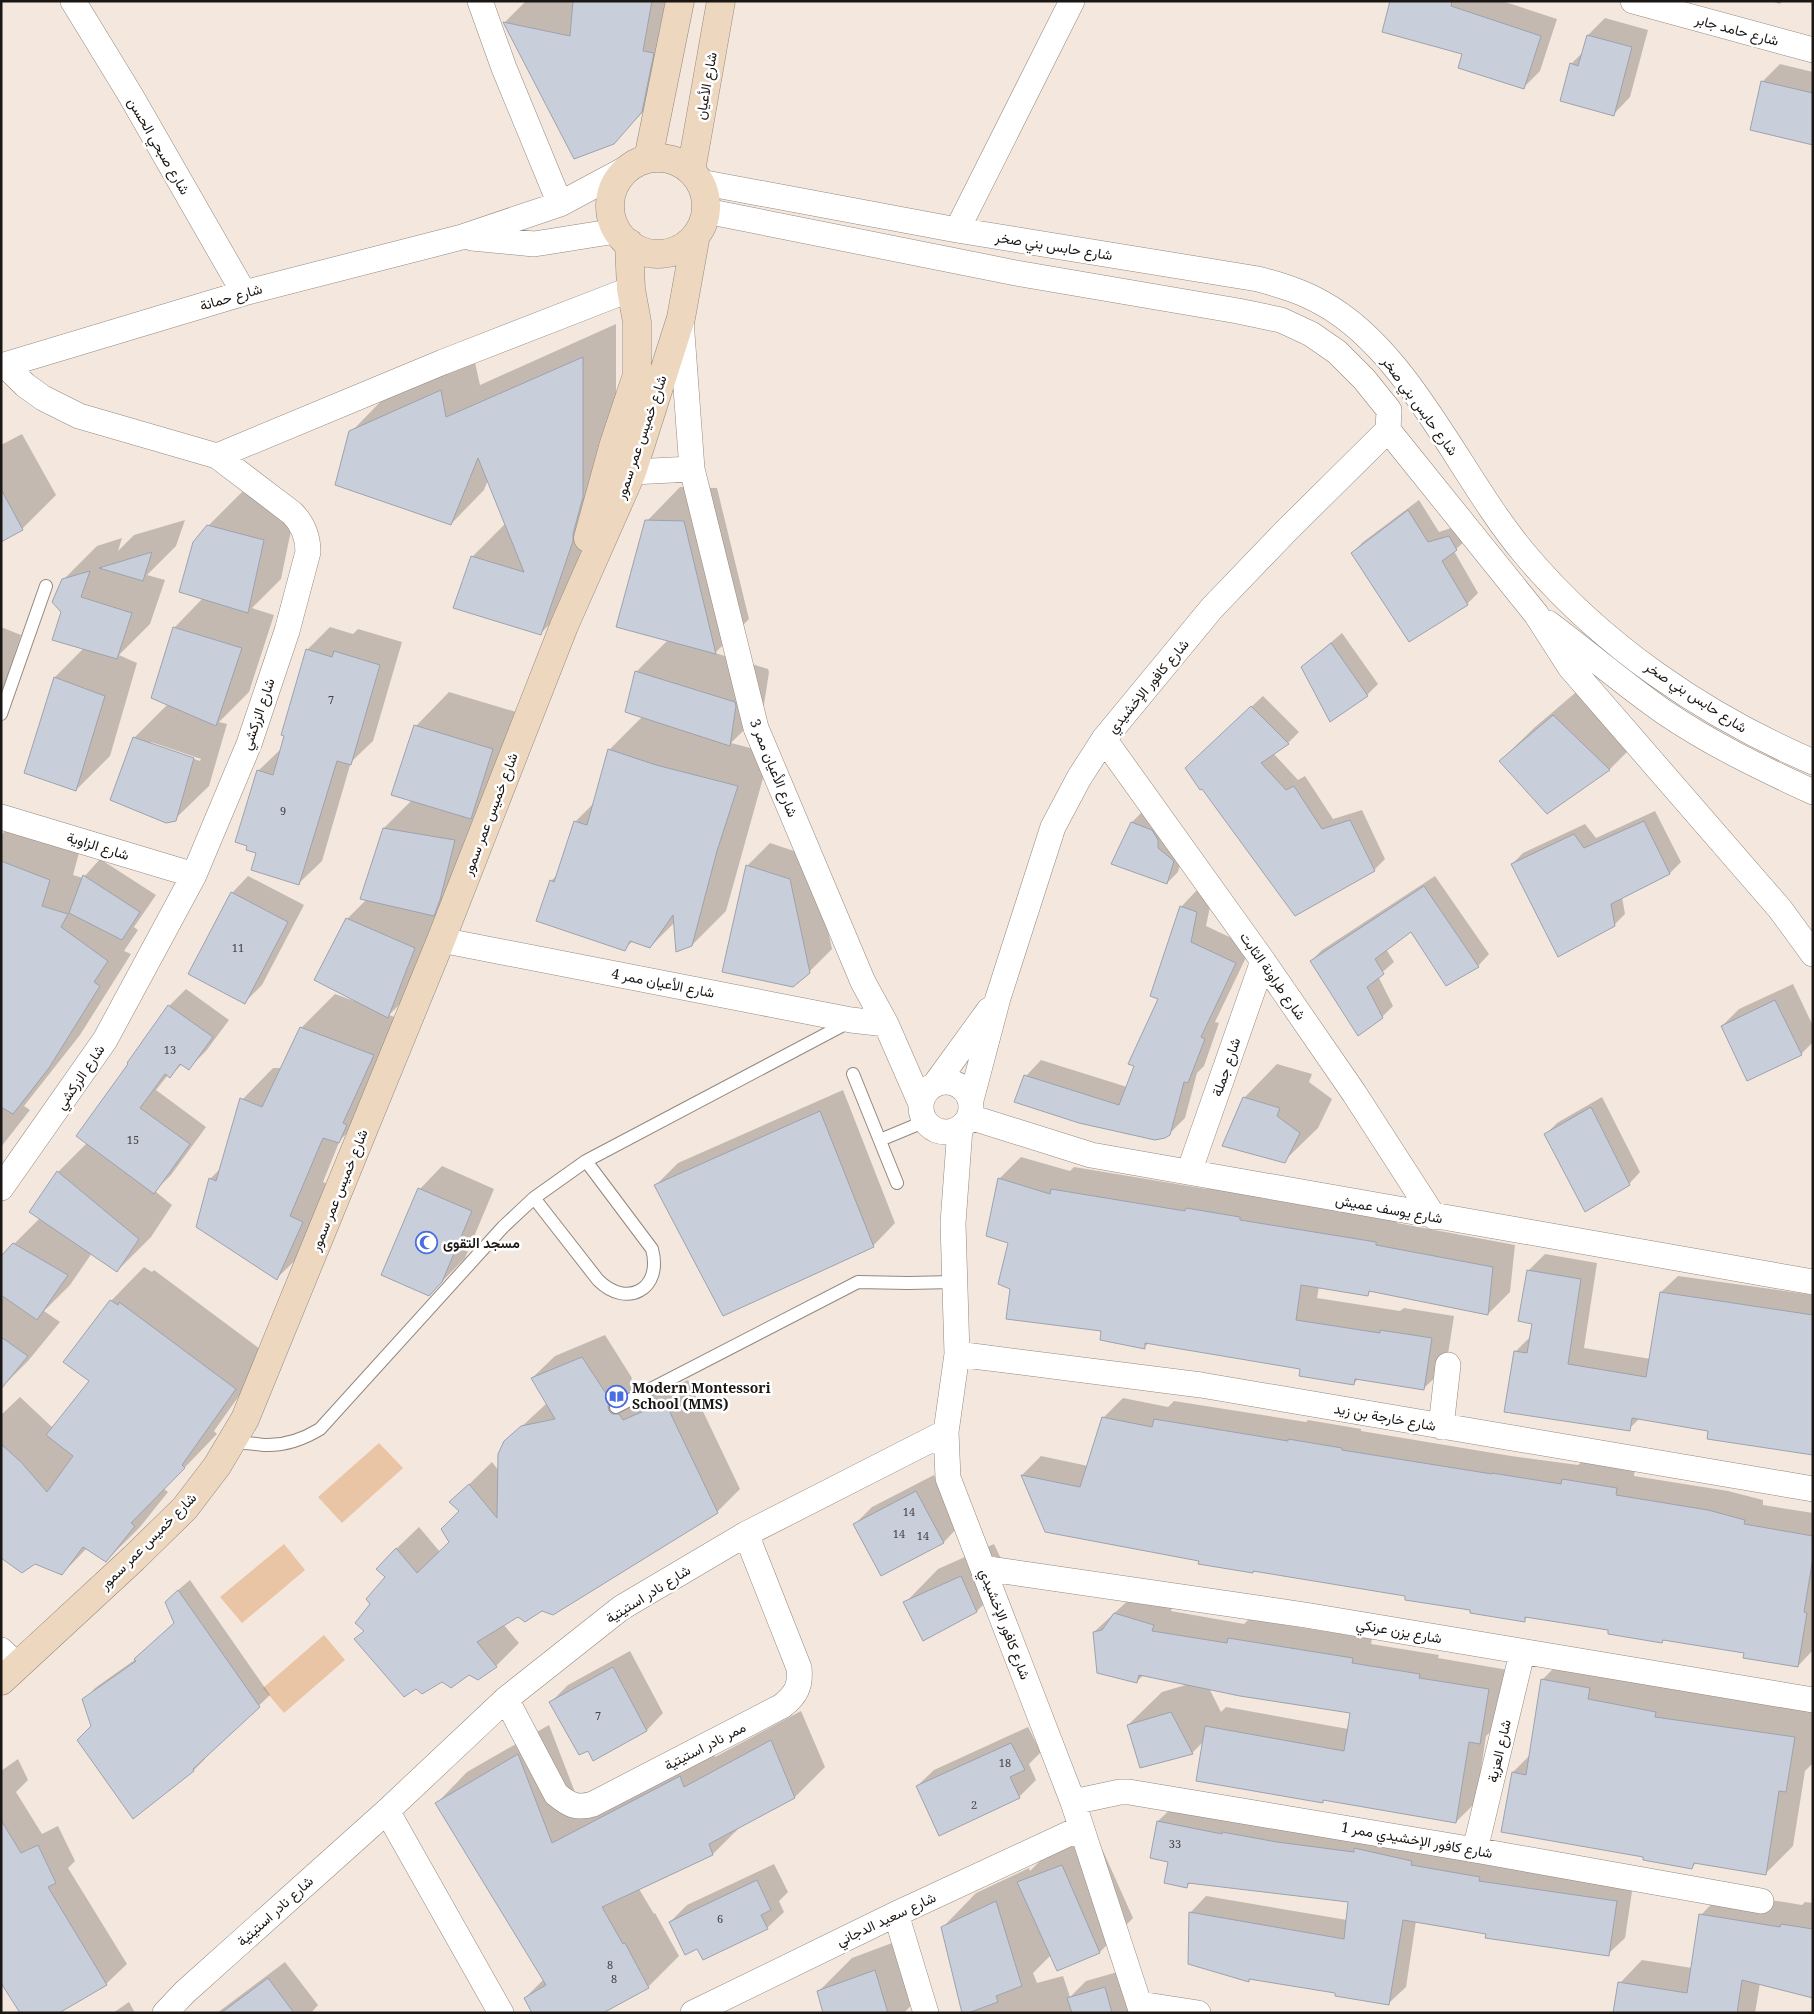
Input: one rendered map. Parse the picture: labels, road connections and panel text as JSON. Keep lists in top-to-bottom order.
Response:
{
  "streets": {
    "street": [
      "شارع حامد جابر",
      "شارع الأعيان",
      "شارع صبحي الحسن",
      "شارع حابس بني صخر",
      "شارع حمانة",
      "شارع خميس عمر سمور",
      "شارع كافور الإخشيدي",
      "شارع الزركشي",
      "شارع الأعيان ممر 3",
      "شارع الزاوية",
      "شارع طراونة الثابت",
      "شارع الأعيان ممر 4",
      "شارع جملة",
      "شارع يوسف عميش",
      "شارع خارجة بن زيد",
      "شارع نادر استيتية",
      "شارع يزن عرنكي",
      "ممر نادر استيتية",
      "شارع العزية",
      "شارع كافور الإخشيدي ممر 1",
      "شارع سعيد الدجاني"
    ]
  },
  "crossings": [
    ["شارع الأعيان", "شارع حابس بني صخر"],
    ["شارع الأعيان", "شارع حمانة"],
    ["شارع الأعيان", "شارع خميس عمر سمور"],
    ["شارع صبحي الحسن", "شارع حمانة"],
    ["شارع حابس بني صخر", "شارع حمانة"],
    ["شارع حابس بني صخر", "شارع خميس عمر سمور"],
    ["شارع حابس بني صخر", "شارع كافور الإخشيدي"],
    ["شارع حمانة", "شارع خميس عمر سمور"],
    ["شارع حمانة", "شارع الزركشي"],
    ["شارع خميس عمر سمور", "شارع الأعيان ممر 3"],
    ["شارع خميس عمر سمور", "شارع الأعيان ممر 4"],
    ["شارع كافور الإخشيدي", "شارع الأعيان ممر 3"],
    ["شارع كافور الإخشيدي", "شارع طراونة الثابت"],
    ["شارع كافور الإخشيدي", "شارع يوسف عميش"],
    ["شارع كافور الإخشيدي", "شارع خارجة بن زيد"],
    ["شارع كافور الإخشيدي", "شارع نادر استيتية"],
    ["شارع كافور الإخشيدي", "شارع يزن عرنكي"],
    ["شارع كافور الإخشيدي", "شارع كافور الإخشيدي ممر 1"],
    ["شارع كافور الإخشيدي", "شارع سعيد الدجاني"],
    ["شارع الزركشي", "شارع الزاوية"],
    ["شارع الأعيان ممر 3", "شارع الأعيان ممر 4"],
    ["شارع الأعيان ممر 3", "شارع يوسف عميش"],
    ["شارع طراونة الثابت", "شارع جملة"],
    ["شارع طراونة الثابت", "شارع يوسف عميش"],
    ["شارع جملة", "شارع يوسف عميش"],
    ["شارع نادر استيتية", "ممر نادر استيتية"],
    ["شارع يزن عرنكي", "شارع العزية"],
    ["شارع العزية", "شارع كافور الإخشيدي ممر 1"]
  ],
  "places": {
    "mosque": ["مسجد التقوى"],
    "library": ["Modern Montessori School (MMS)"]
  },
  "house_numbers": [
    "7",
    "9",
    "11",
    "13",
    "15",
    "14",
    "14",
    "14",
    "7",
    "18",
    "2",
    "33",
    "6",
    "8",
    "8"
  ]
}
